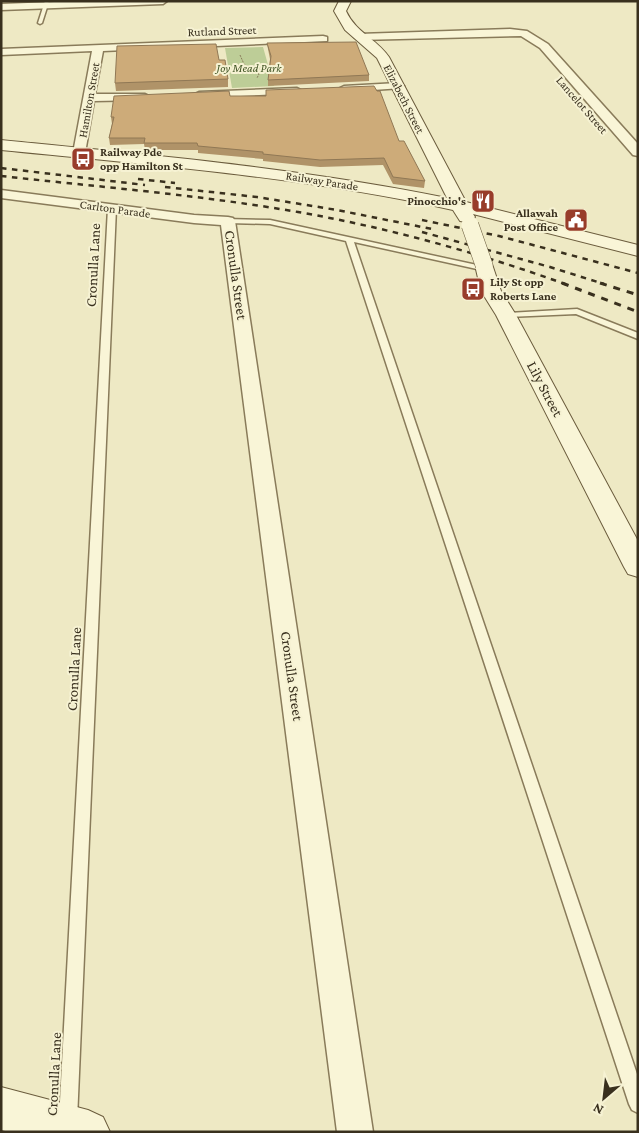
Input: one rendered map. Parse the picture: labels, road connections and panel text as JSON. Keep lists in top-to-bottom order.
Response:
{
  "streets": {
    "main road": ["Elizabeth Street", "Railway Parade", "Lily Street"],
    "street": [
      "Rutland Street",
      "Hamilton Street",
      "Lancelot Street",
      "Carlton Parade",
      "Cronulla Street"
    ],
    "lane": ["Cronulla Lane"]
  },
  "crossings": [
    ["Rutland Street", "Hamilton Street"],
    ["Elizabeth Street", "Lancelot Street"],
    ["Elizabeth Street", "Railway Parade"],
    ["Elizabeth Street", "Lily Street"],
    ["Hamilton Street", "Railway Parade"],
    ["Railway Parade", "Lily Street"],
    ["Carlton Parade", "Cronulla Lane"],
    ["Carlton Parade", "Cronulla Street"]
  ],
  "parks": ["Joy Mead Park"],
  "places": {
    "bus stop": ["Railway Pde opp Hamilton St", "Lily St opp Roberts Lane"],
    "restaurant": ["Pinocchio's"],
    "public building": ["Allawah Post Office"]
  },
  "north": "bottom left"
}
